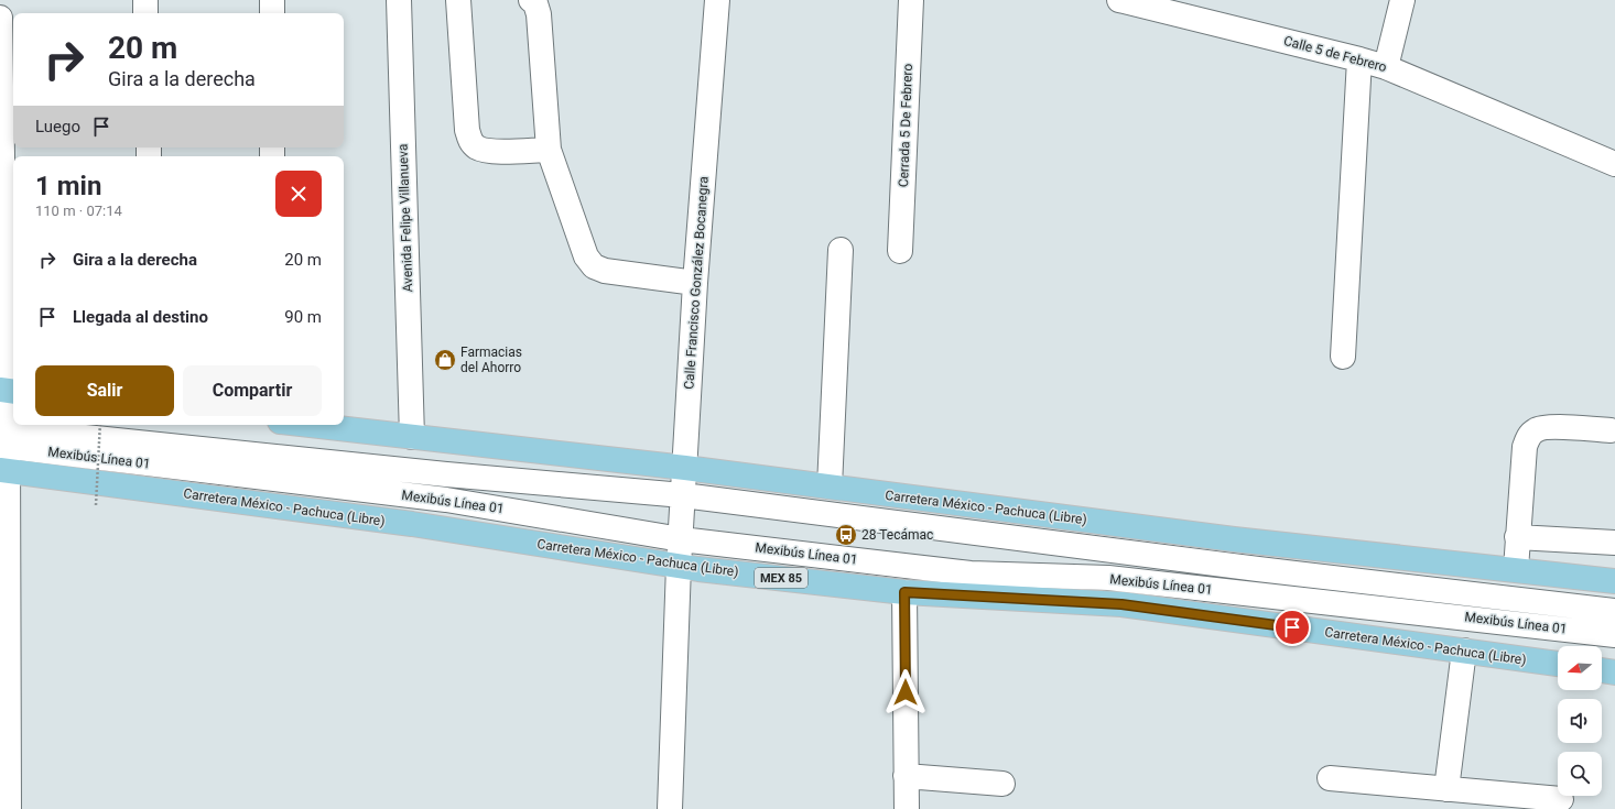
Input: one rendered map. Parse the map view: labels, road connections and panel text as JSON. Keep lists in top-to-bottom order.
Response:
{
  "streets": {
    "main road": ["Carretera México - Pachuca (Libre)", "MEX 85"],
    "street": [
      "Calle 5 de Febrero",
      "Cerrada 5 De Febrero",
      "Avenida Felipe Villanueva",
      "Calle Francisco González Bocanegra",
      "Mexibús Línea 01"
    ]
  },
  "crossings": [
    ["Avenida Felipe Villanueva", "Carretera México - Pachuca (Libre)"],
    ["Calle Francisco González Bocanegra", "Mexibús Línea 01"],
    ["Calle Francisco González Bocanegra", "Carretera México - Pachuca (Libre)"]
  ],
  "places": {
    "shop": ["Farmacias del Ahorro"],
    "bus stop": ["28 Tecámac"]
  },
  "north": "left",
  "page": {
    "turn": ["20 m", "Gira a la derecha"],
    "then": "Luego",
    "heading": ["1 min", "110 m · 07:14"],
    "list": [
      {
        "name": "Gira a la derecha",
        "value": "20 m"
      },
      {
        "name": "Llegada al destino",
        "value": "90 m"
      }
    ],
    "buttons": ["Salir", "Compartir"]
  }
}
